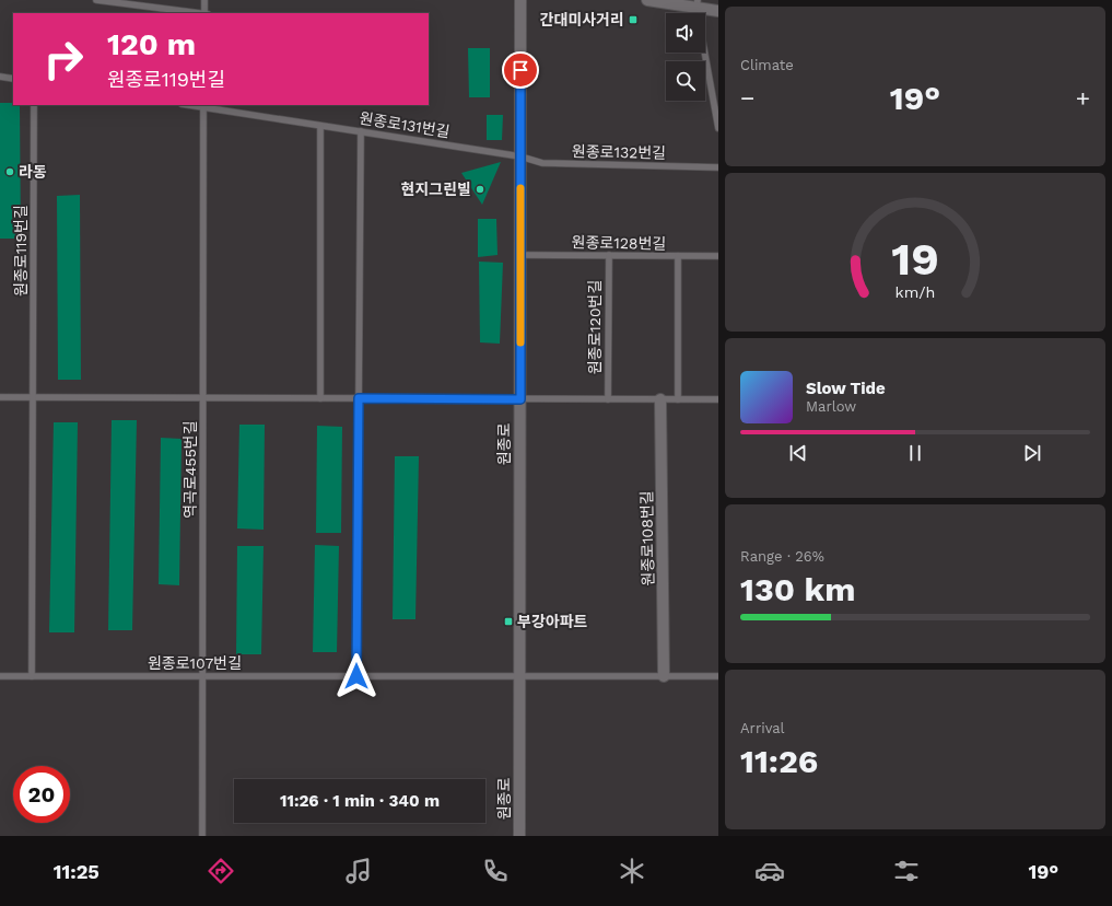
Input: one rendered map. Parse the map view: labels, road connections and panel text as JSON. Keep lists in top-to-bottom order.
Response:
{
  "streets": {
    "street": ["원종로", "원종로108번길"],
    "lane": [
      "원종로131번길",
      "원종로132번길",
      "원종로128번길",
      "원종로119번길",
      "원종로120번길",
      "역곡로455번길",
      "원종로107번길"
    ]
  },
  "crossings": [
    ["원종로131번길", "원종로132번길"],
    ["원종로131번길", "원종로"],
    ["원종로131번길", "역곡로455번길"],
    ["원종로132번길", "원종로"],
    ["원종로128번길", "원종로120번길"],
    ["원종로128번길", "원종로"],
    ["원종로", "원종로107번길"],
    ["역곡로455번길", "원종로107번길"]
  ],
  "places": {
    "transit": ["간대미사거리", "부강아파트"],
    "other": ["라동", "현지그린빌"]
  },
  "page": {
    "tile": [
      "Climate",
      ["Range · 26%", "130 km"],
      ["Arrival", "11:26"]
    ],
    "turn": ["120 m", "원종로119번길"],
    "heat": ["−", "19°", "+"],
    "song": ["Slow Tide", "Marlow"],
    "limit": "20",
    "trip": "11:26 · 1 min · 340 m",
    "tabs": ["11:25", "19°"],
    "gauge": ["19", "km/h"]
  }
}
